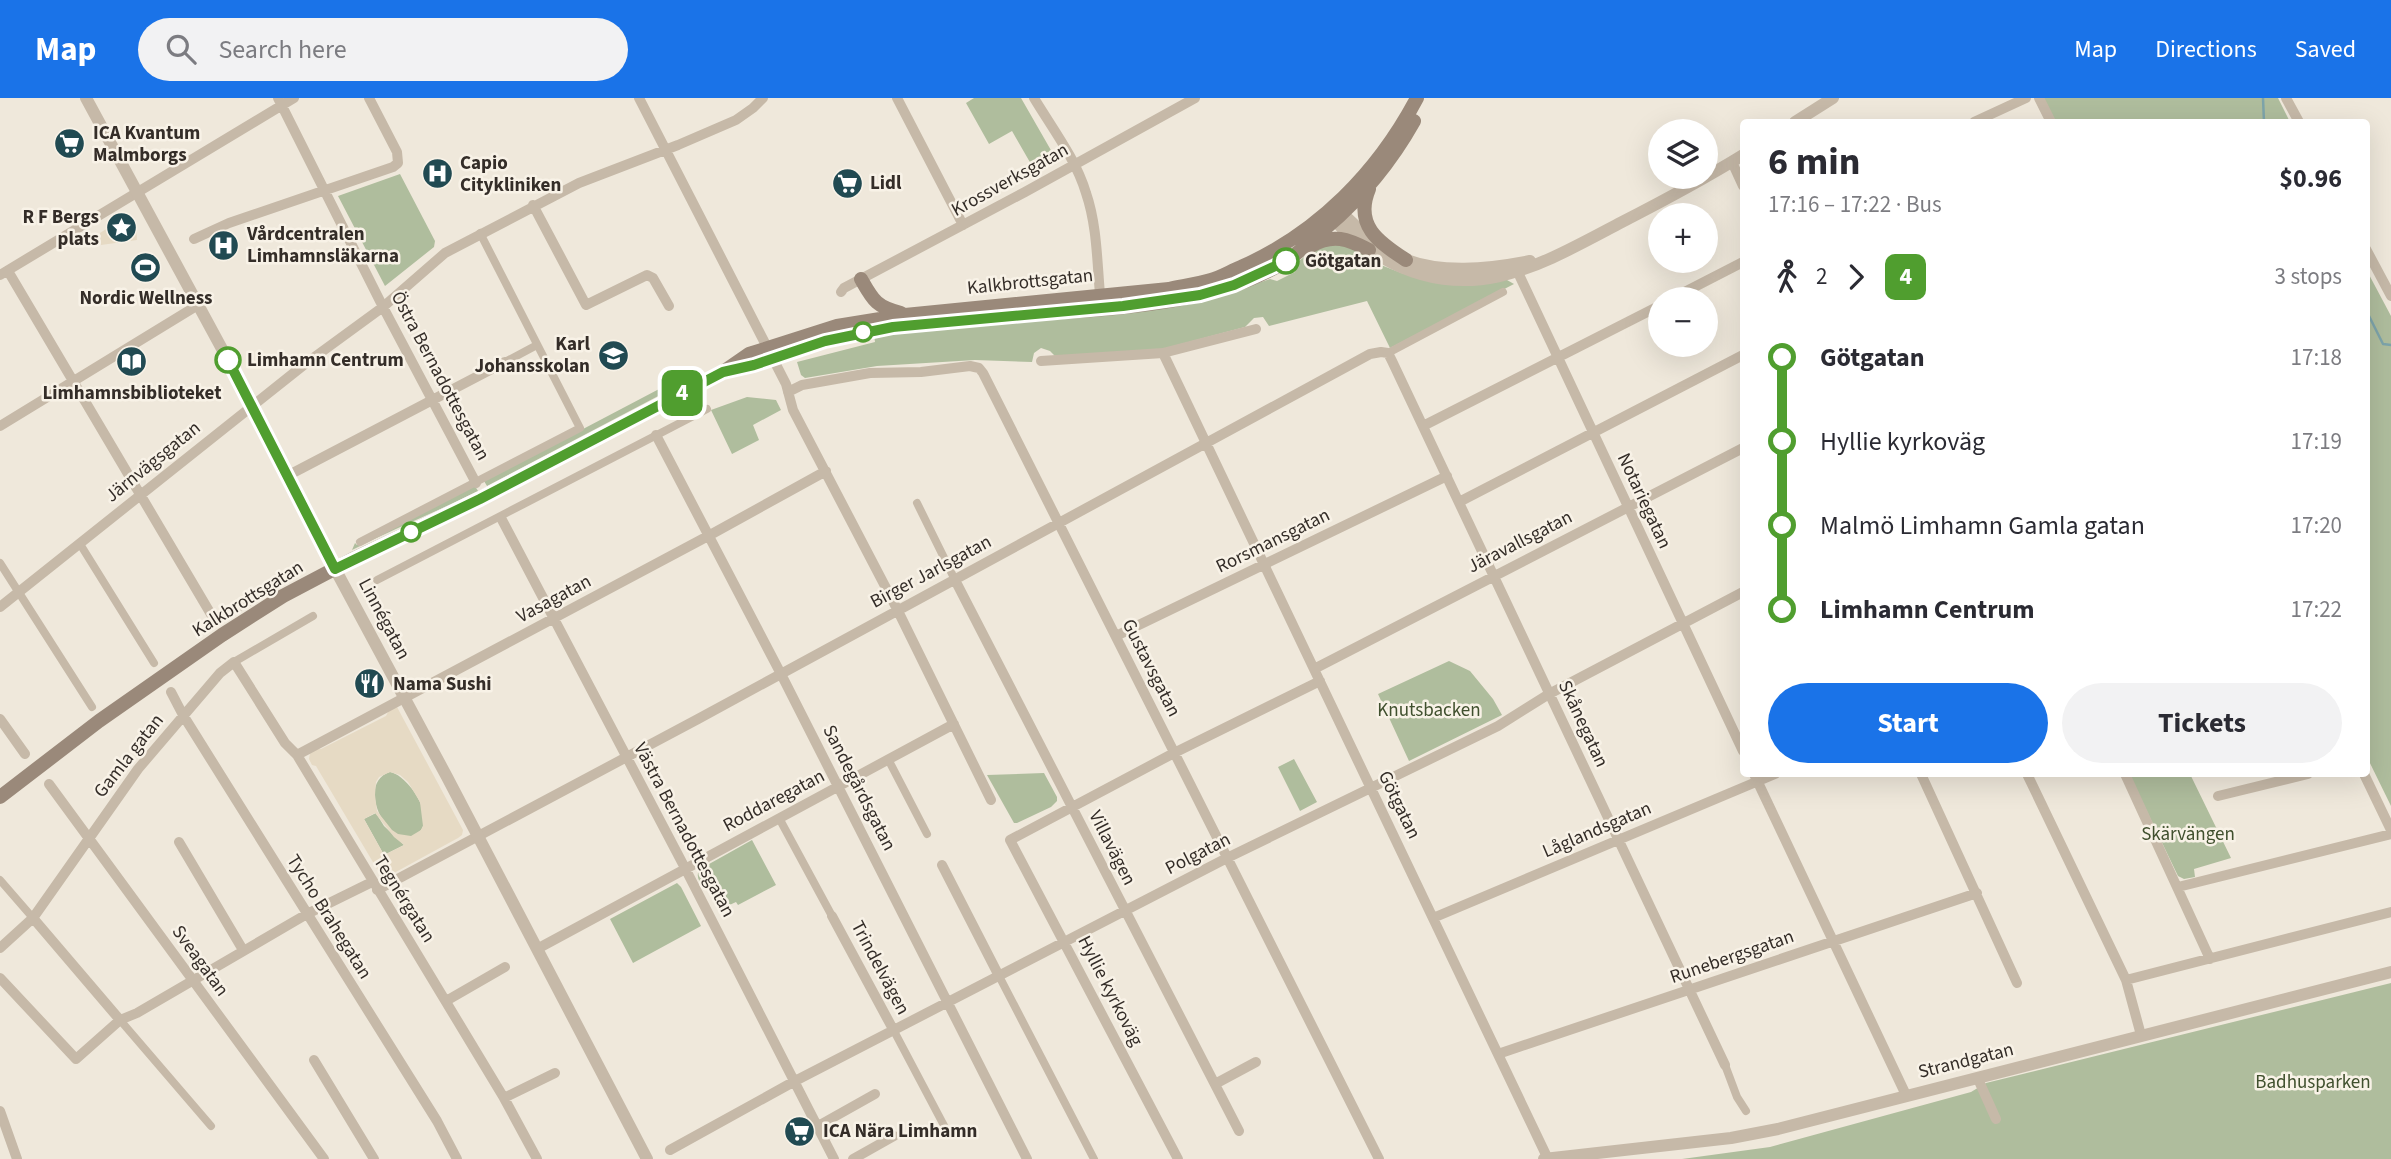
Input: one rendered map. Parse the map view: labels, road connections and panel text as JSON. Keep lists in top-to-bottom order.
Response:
{
  "streets": {
    "main road": ["Kalkbrottsgatan"],
    "street": [
      "Krossverksgatan",
      "Östra Bernadottesgatan",
      "Järnvägsgatan",
      "Notariegatan",
      "Rorsmansgatan",
      "Järavallsgatan",
      "Birger Jarlsgatan",
      "Vasagatan",
      "Linnégatan",
      "Gustavsgatan",
      "Skånegatan",
      "Gamla gatan",
      "Sandegårdsgatan",
      "Roddaregatan",
      "Götgatan",
      "Västra Bernadottesgatan",
      "Låglandsgatan",
      "Villavägen",
      "Polgatan",
      "Tegnérgatan",
      "Tycho Brahegatan",
      "Runebergsgatan",
      "Sveagatan",
      "Trindelvägen",
      "Hyllie kyrkoväg",
      "Strandgatan"
    ]
  },
  "crossings": [
    ["Kalkbrottsgatan", "Linnégatan"],
    ["Östra Bernadottesgatan", "Järnvägsgatan"],
    ["Järnvägsgatan", "Linnégatan"],
    ["Notariegatan", "Järavallsgatan"],
    ["Notariegatan", "Polgatan"],
    ["Rorsmansgatan", "Gustavsgatan"],
    ["Rorsmansgatan", "Skånegatan"],
    ["Rorsmansgatan", "Götgatan"],
    ["Järavallsgatan", "Skånegatan"],
    ["Järavallsgatan", "Götgatan"],
    ["Birger Jarlsgatan", "Linnégatan"],
    ["Birger Jarlsgatan", "Gustavsgatan"],
    ["Birger Jarlsgatan", "Skånegatan"],
    ["Birger Jarlsgatan", "Sandegårdsgatan"],
    ["Birger Jarlsgatan", "Götgatan"],
    ["Birger Jarlsgatan", "Västra Bernadottesgatan"],
    ["Birger Jarlsgatan", "Villavägen"],
    ["Birger Jarlsgatan", "Tegnérgatan"],
    ["Birger Jarlsgatan", "Tycho Brahegatan"],
    ["Birger Jarlsgatan", "Sveagatan"],
    ["Vasagatan", "Linnégatan"],
    ["Vasagatan", "Sandegårdsgatan"],
    ["Vasagatan", "Västra Bernadottesgatan"],
    ["Vasagatan", "Tegnérgatan"],
    ["Linnégatan", "Roddaregatan"],
    ["Gustavsgatan", "Polgatan"],
    ["Skånegatan", "Låglandsgatan"],
    ["Skånegatan", "Polgatan"],
    ["Skånegatan", "Runebergsgatan"],
    ["Gamla gatan", "Tegnérgatan"],
    ["Gamla gatan", "Tycho Brahegatan"],
    ["Gamla gatan", "Sveagatan"],
    ["Sandegårdsgatan", "Roddaregatan"],
    ["Sandegårdsgatan", "Polgatan"],
    ["Roddaregatan", "Västra Bernadottesgatan"],
    ["Roddaregatan", "Trindelvägen"],
    ["Götgatan", "Låglandsgatan"],
    ["Götgatan", "Polgatan"],
    ["Götgatan", "Runebergsgatan"],
    ["Götgatan", "Strandgatan"],
    ["Västra Bernadottesgatan", "Polgatan"],
    ["Villavägen", "Polgatan"],
    ["Villavägen", "Hyllie kyrkoväg"],
    ["Polgatan", "Trindelvägen"],
    ["Polgatan", "Hyllie kyrkoväg"]
  ],
  "parks": ["Knutsbacken", "Skärvängen", "Badhusparken"],
  "places": {
    "supermarket": ["ICA Kvantum Malmborgs", "Lidl", "ICA Nära Limhamn"],
    "hospital": ["Capio Citykliniken", "Vårdcentralen Limhamnsläkarna"],
    "place": ["R F Bergs plats"],
    "other": ["Götgatan", "Limhamn Centrum"],
    "sports": ["Nordic Wellness"],
    "school or university": ["Karl Johansskolan"],
    "library": ["Limhamnsbiblioteket"],
    "restaurant": ["Nama Sushi"]
  },
  "lines": ["bus line 4"],
  "page": {
    "header": "Map",
    "search": "Search here",
    "nav": ["Map", "Directions", "Saved"],
    "on_map": "4",
    "map_buttons": ["+", "−"],
    "heading": ["6 min", "17:16 – 17:22 · Bus", "$0.96"],
    "legs": ["2", "4", "3 stops"],
    "list": [
      {
        "name": "Götgatan",
        "value": "17:18"
      },
      {
        "name": "Hyllie kyrkoväg",
        "value": "17:19"
      },
      {
        "name": "Malmö Limhamn Gamla gatan",
        "value": "17:20"
      },
      {
        "name": "Limhamn Centrum",
        "value": "17:22"
      }
    ],
    "buttons": ["Start", "Tickets"]
  }
}
